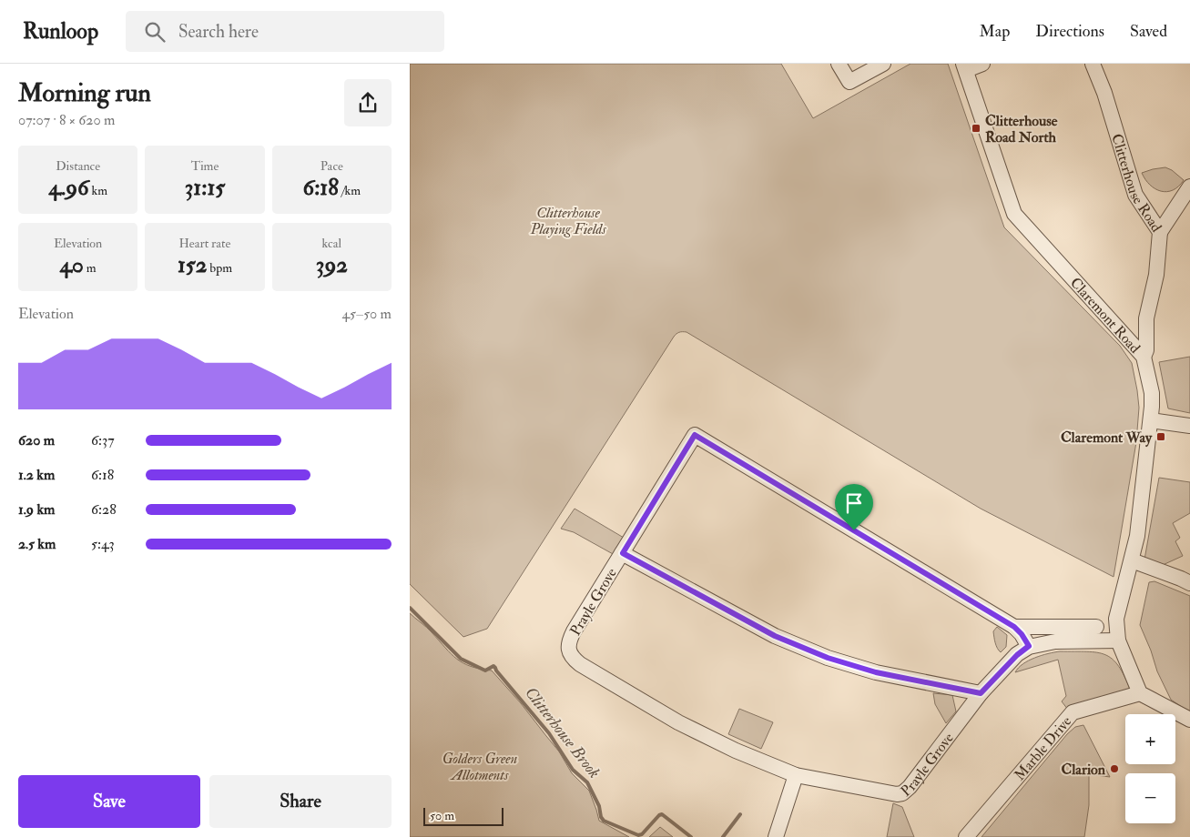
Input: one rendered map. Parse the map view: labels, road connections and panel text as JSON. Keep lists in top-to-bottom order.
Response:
{
  "streets": {
    "street": [
      "Clitterhouse Road",
      "Claremont Road",
      "Prayle Grove",
      "Marble Drive"
    ]
  },
  "crossings": [
    ["Clitterhouse Road", "Claremont Road"],
    ["Claremont Road", "Marble Drive"]
  ],
  "water": ["Clitterhouse Brook"],
  "parks": ["Clitterhouse Playing Fields", "Golders Green Allotments"],
  "places": {
    "transit": ["Clitterhouse Road North", "Claremont Way"],
    "other": ["Clarion"]
  },
  "scale_bar": "50 m",
  "page": {
    "header": "Runloop",
    "search": "Search here",
    "nav": ["Map", "Directions", "Saved"],
    "heading": ["Morning run", "07:07 · 8 × 620 m"],
    "stats": [
      ["Distance", "4.96 km"],
      ["Time", "31:15"],
      ["Pace", "6:18 /km"],
      ["Elevation", "40 m"],
      ["Heart rate", "152 bpm"],
      ["kcal", "392"]
    ],
    "chart": ["Elevation", "45–50 m"],
    "list": [
      {
        "name": "620 m",
        "note": "6:37"
      },
      {
        "name": "1.2 km",
        "note": "6:18"
      },
      {
        "name": "1.9 km",
        "note": "6:28"
      },
      {
        "name": "2.5 km",
        "note": "5:43"
      }
    ],
    "map_buttons": ["+", "−"],
    "buttons": ["Save", "Share"],
    "scale": "50 m"
  }
}
